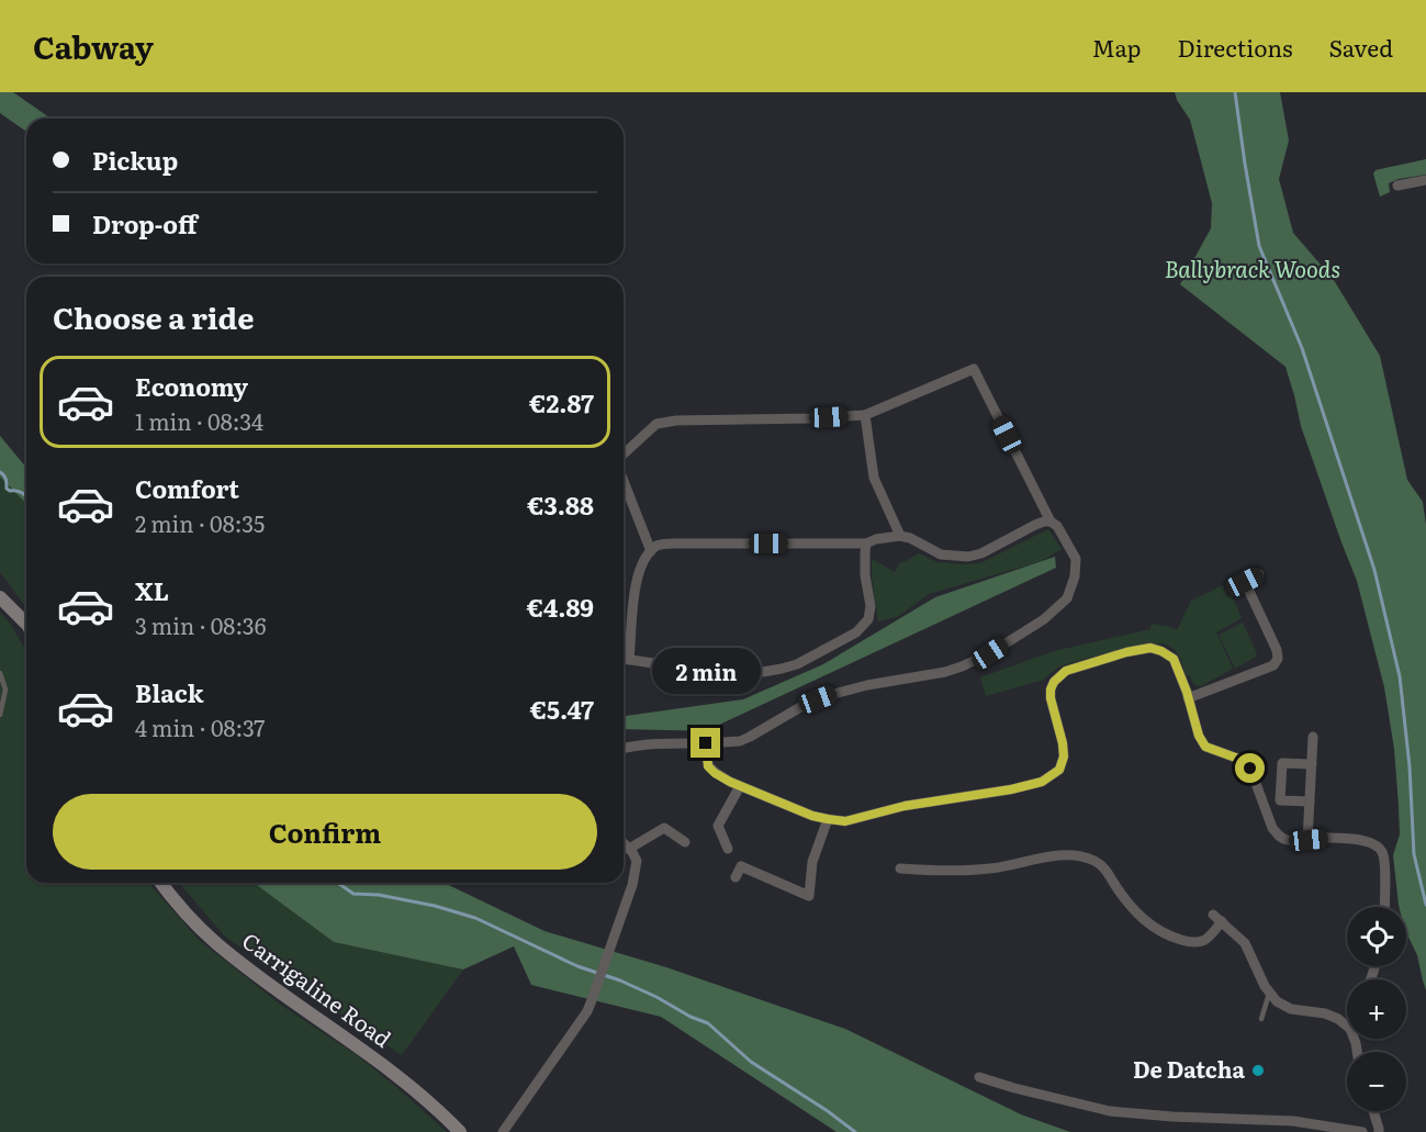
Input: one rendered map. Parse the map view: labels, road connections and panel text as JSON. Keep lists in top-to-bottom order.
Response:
{
  "streets": {
    "main road": ["Carrigaline Road"]
  },
  "parks": ["Ballybrack Woods"],
  "places": ["De Datcha"],
  "page": {
    "header": "Cabway",
    "nav": ["Map", "Directions", "Saved"],
    "banner": ["Pickup", "Drop-off"],
    "heading": "Choose a ride",
    "list": [
      {
        "name": "Economy",
        "note": "1 min · 08:34",
        "value": "€2.87"
      },
      {
        "name": "Comfort",
        "note": "2 min · 08:35",
        "value": "€3.88"
      },
      {
        "name": "XL",
        "note": "3 min · 08:36",
        "value": "€4.89"
      },
      {
        "name": "Black",
        "note": "4 min · 08:37",
        "value": "€5.47"
      }
    ],
    "bubble": "2 min",
    "buttons": "Confirm",
    "map_buttons": ["+", "−"]
  }
}
